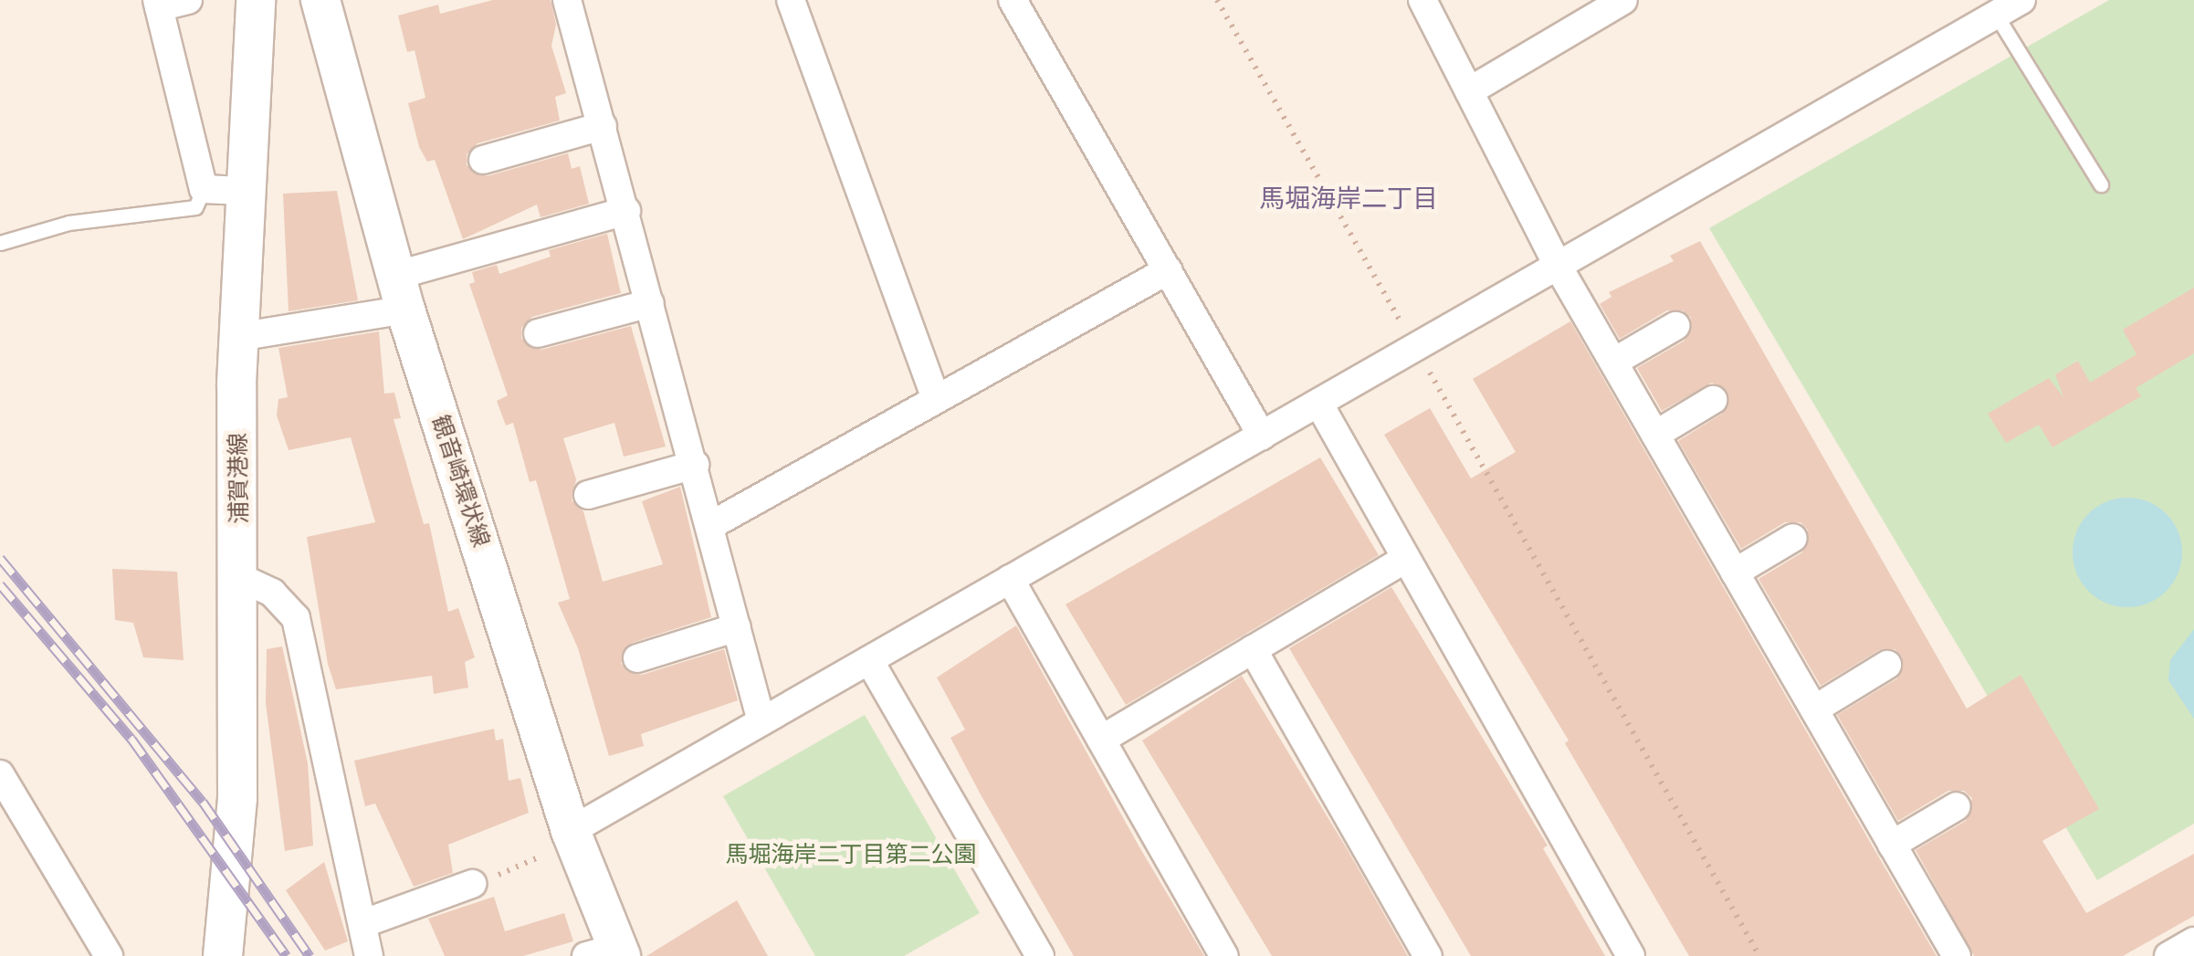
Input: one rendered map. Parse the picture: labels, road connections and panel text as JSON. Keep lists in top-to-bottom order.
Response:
{
  "streets": {
    "main road": ["浦賀港線", "観音崎環状線"]
  },
  "districts": ["馬堀海岸二丁目"],
  "parks": ["馬堀海岸二丁目第二公園"]
}
